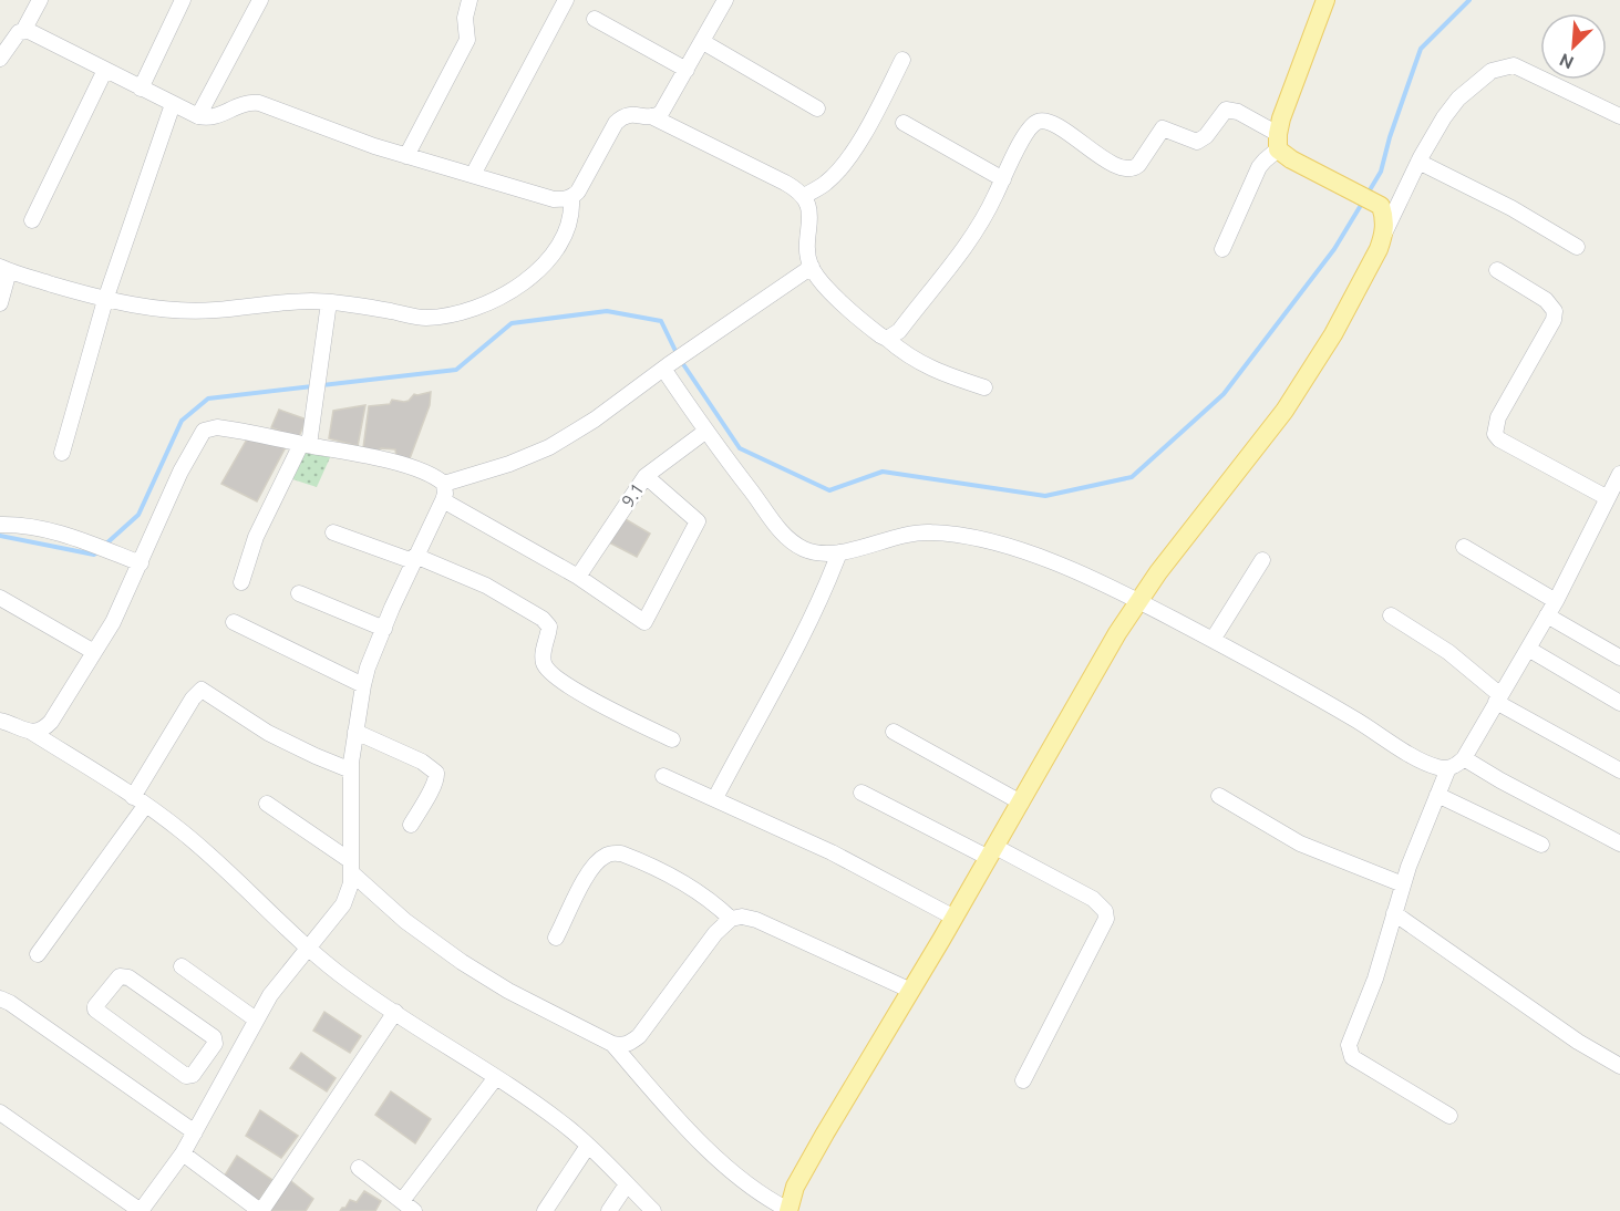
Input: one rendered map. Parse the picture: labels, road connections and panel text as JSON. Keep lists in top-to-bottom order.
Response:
{
  "streets": {
    "street": ["9.1"]
  },
  "north": "bottom left"
}
